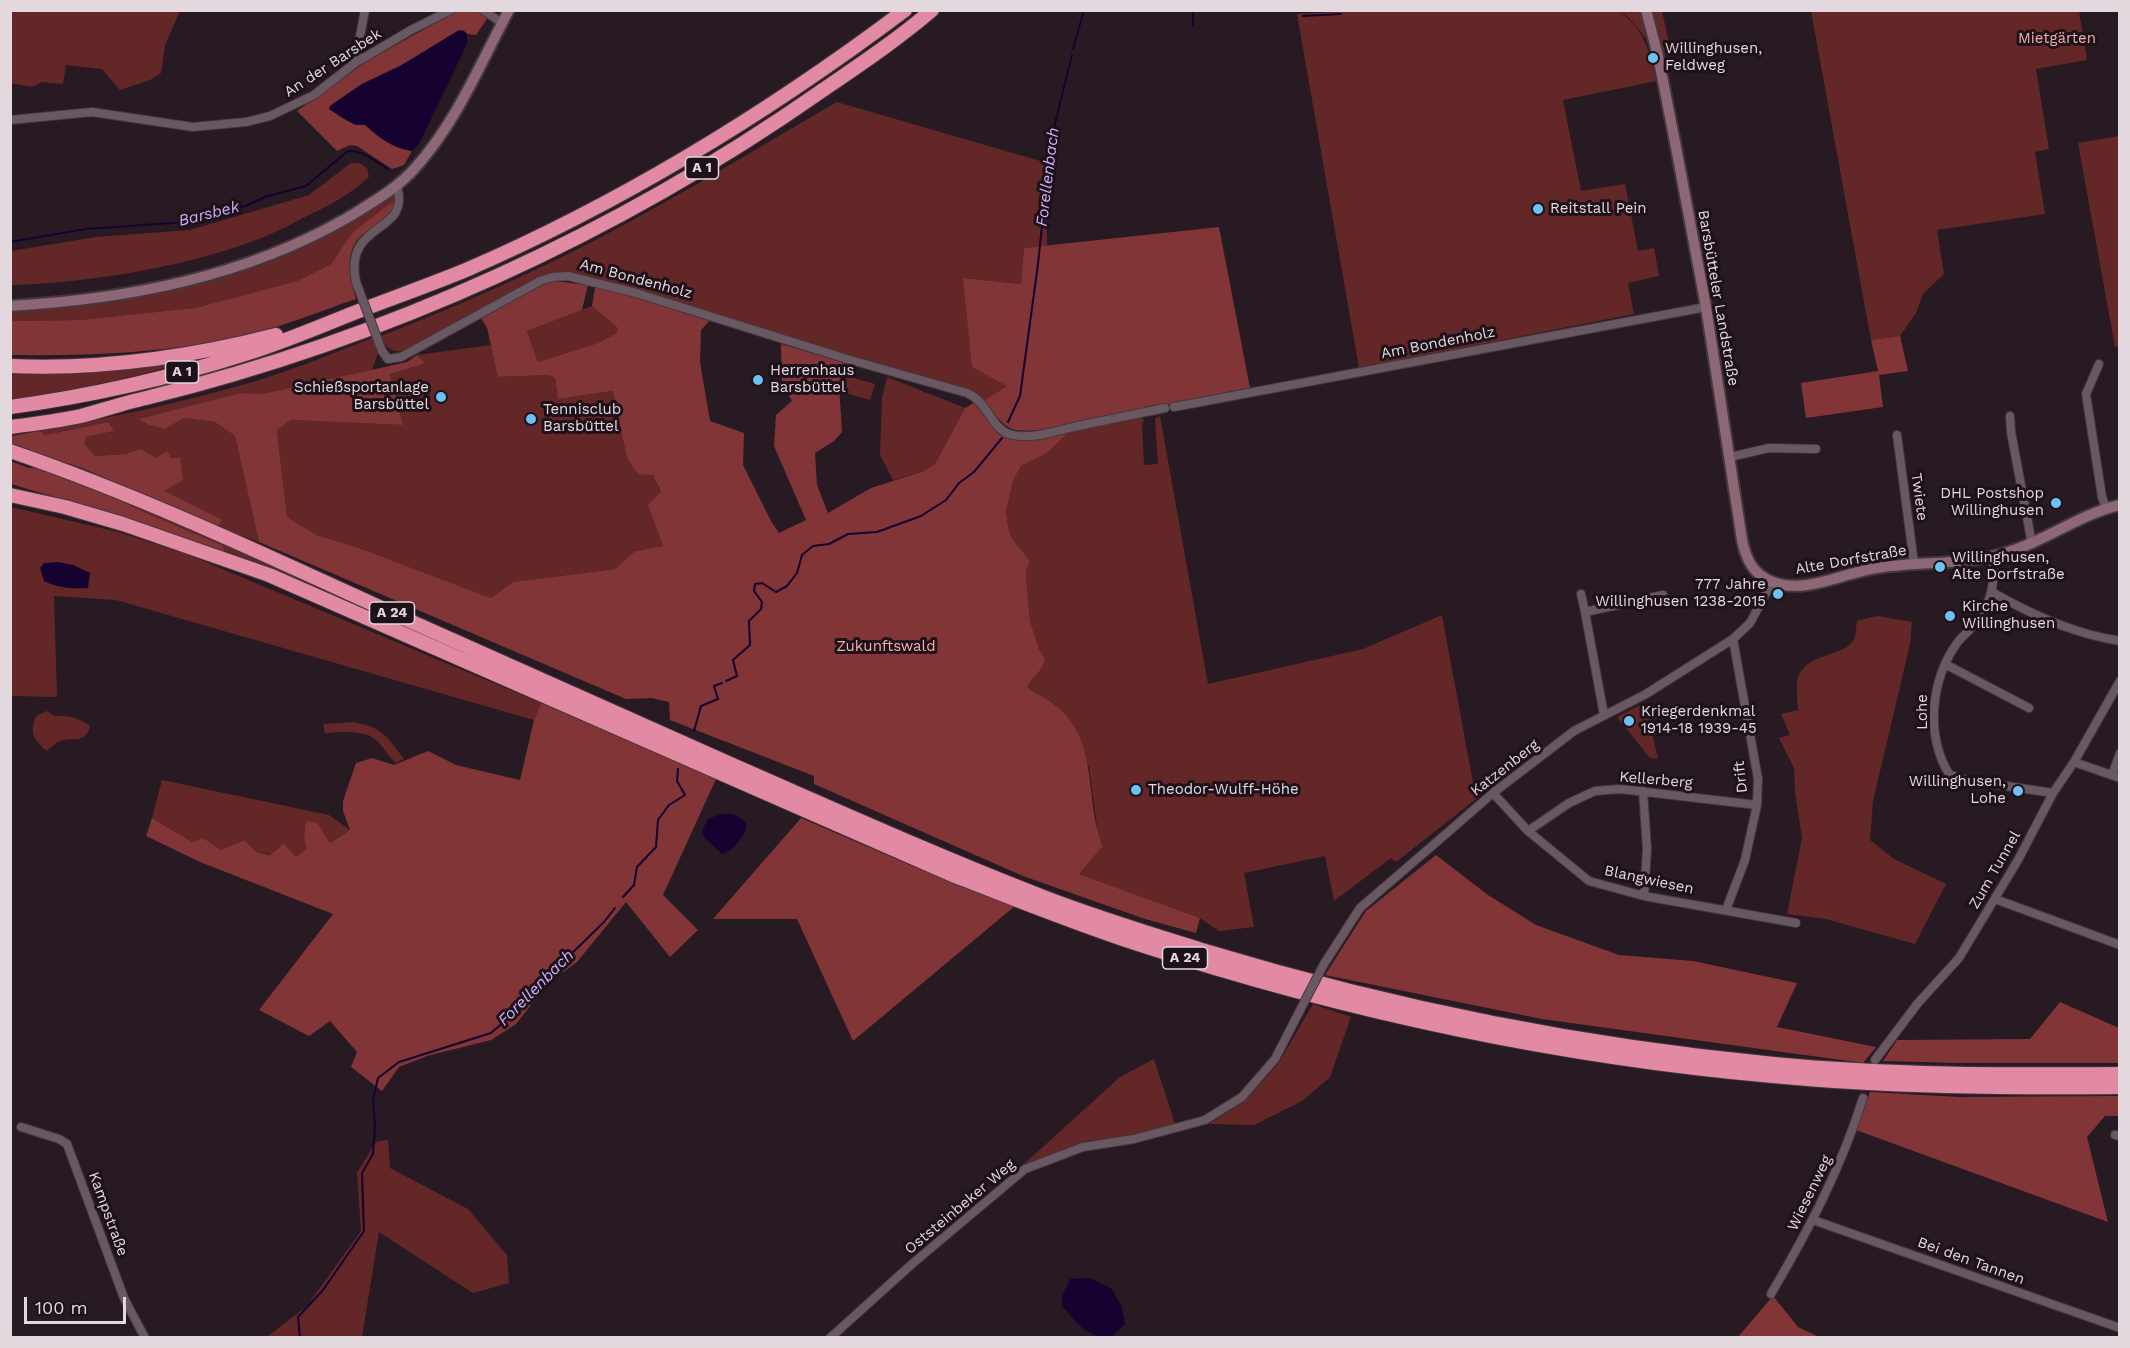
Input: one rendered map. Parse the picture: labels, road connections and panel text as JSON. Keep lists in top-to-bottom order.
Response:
{
  "streets": {
    "highway": ["A 1", "A 24"],
    "street": [
      "An der Barsbek",
      "Am Bondenholz",
      "Barsbütteler Landstraße",
      "Twiete",
      "Alte Dorfstraße",
      "Lohe",
      "Katzenberg",
      "Drift",
      "Kellerberg",
      "Zum Tunnel",
      "Blangwiesen",
      "Wiesenweg",
      "Oststeinbeker Weg",
      "Kampstraße",
      "Bei den Tannen"
    ]
  },
  "crossings": [
    ["Am Bondenholz", "Barsbütteler Landstraße"],
    ["Barsbütteler Landstraße", "Alte Dorfstraße"],
    ["Barsbütteler Landstraße", "Katzenberg"],
    ["Twiete", "Alte Dorfstraße"],
    ["Alte Dorfstraße", "Lohe"],
    ["Alte Dorfstraße", "Katzenberg"],
    ["Lohe", "Zum Tunnel"],
    ["Katzenberg", "Drift"],
    ["Katzenberg", "Blangwiesen"],
    ["Katzenberg", "Oststeinbeker Weg"],
    ["Drift", "Kellerberg"],
    ["Drift", "Blangwiesen"],
    ["Kellerberg", "Blangwiesen"],
    ["Wiesenweg", "Bei den Tannen"]
  ],
  "water": ["Forellenbach", "Barsbek"],
  "parks": ["Mietgärten", "Zukunftswald"],
  "places": [
    "Willinghusen, Feldweg",
    "Reitstall Pein",
    "Herrenhaus Barsbüttel",
    "Schießsportanlage Barsbüttel",
    "Tennisclub Barsbüttel",
    "DHL Postshop Willinghusen",
    "Willinghusen, Alte Dorfstraße",
    "777 Jahre Willinghusen 1238-2015",
    "Kirche Willinghusen",
    "Kriegerdenkmal 1914-18 1939-45",
    "Theodor-Wulff-Höhe",
    "Willinghusen, Lohe"
  ],
  "scale_bar": "100 m"
}
